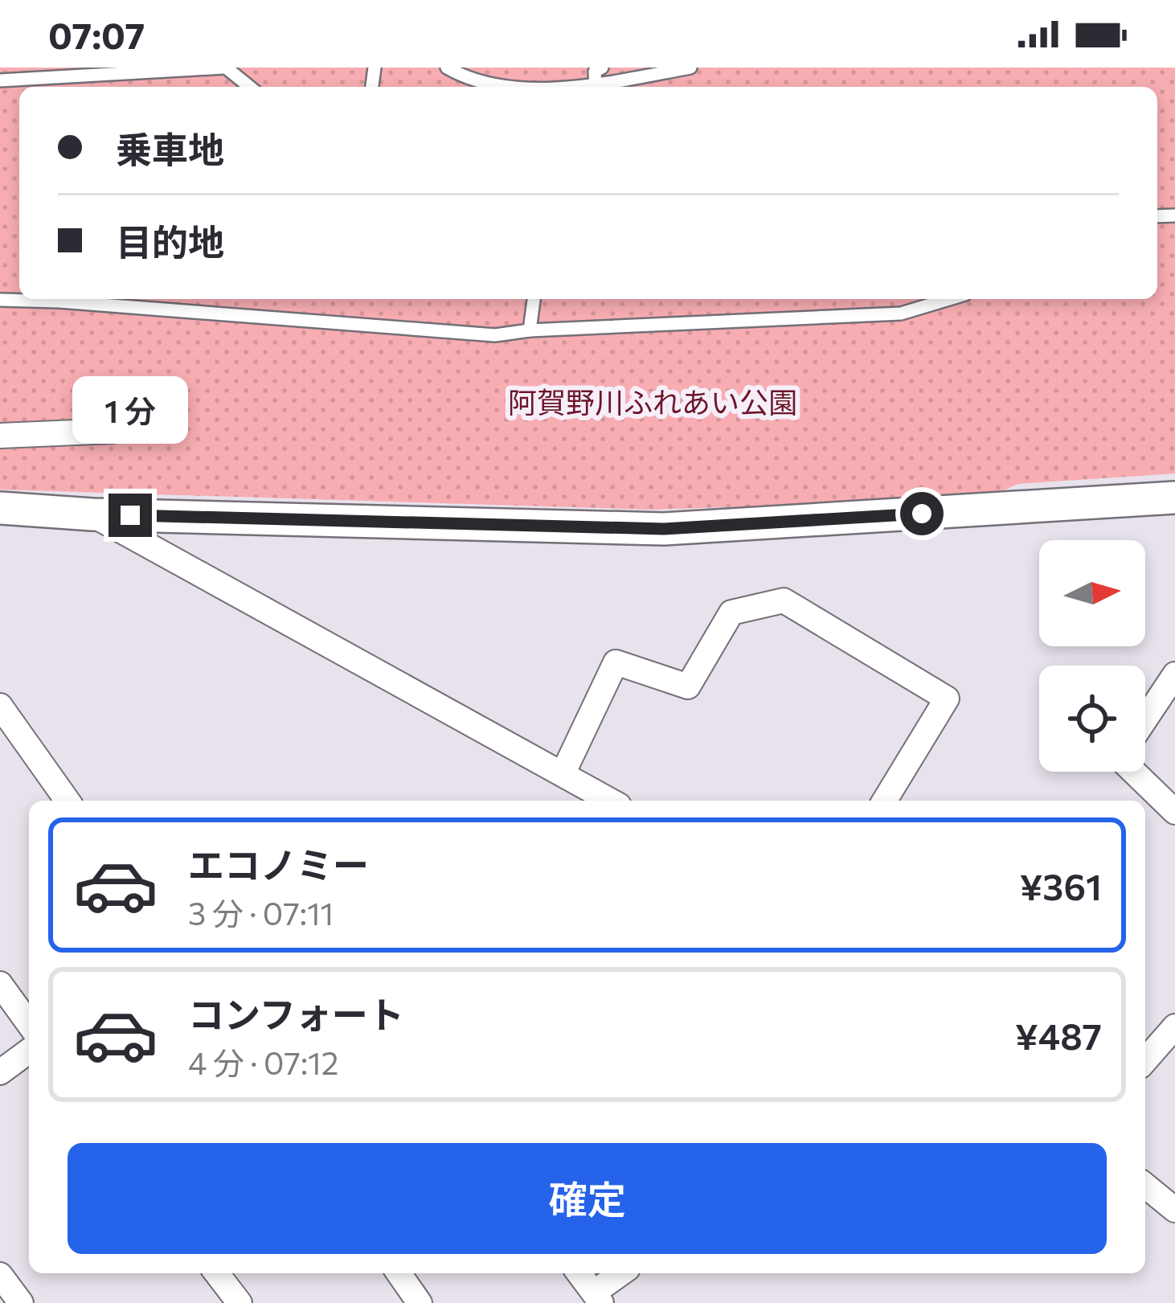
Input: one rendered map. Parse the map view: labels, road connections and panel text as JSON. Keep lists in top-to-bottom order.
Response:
{
  "parks": ["阿賀野川ふれあい公園"],
  "north": "right",
  "page": {
    "status": "07:07",
    "banner": ["乗車地", "目的地"],
    "bubble": "1 分",
    "list": [
      {
        "name": "エコノミー",
        "note": "3 分 · 07:11",
        "value": "¥361"
      },
      {
        "name": "コンフォート",
        "note": "4 分 · 07:12",
        "value": "¥487"
      }
    ],
    "buttons": "確定"
  }
}
